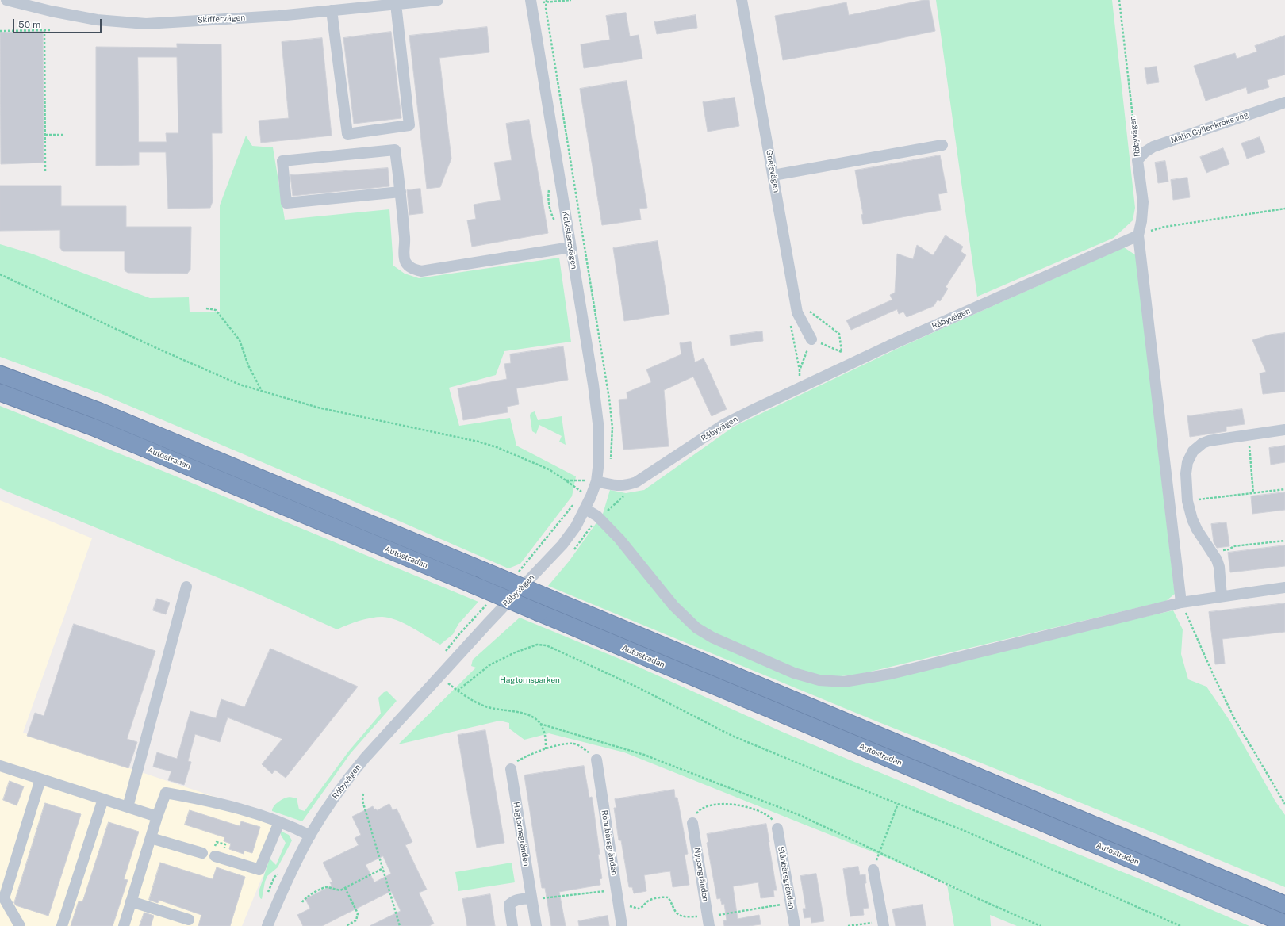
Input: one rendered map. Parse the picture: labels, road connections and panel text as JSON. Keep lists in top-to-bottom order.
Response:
{
  "streets": {
    "highway": ["Autostradan"],
    "street": [
      "Skiffervägen",
      "Malin Gyllenkroks väg",
      "Råbyvägen",
      "Gnejsvägen",
      "Kalkstensvägen",
      "Hagtornsgränden",
      "Rönnbärsgränden",
      "Nypongränden",
      "Slånbärsgränden"
    ]
  },
  "crossings": [
    ["Malin Gyllenkroks väg", "Råbyvägen"],
    ["Råbyvägen", "Kalkstensvägen"]
  ],
  "parks": ["Hagtornsparken"],
  "scale_bar": "50 m"
}
